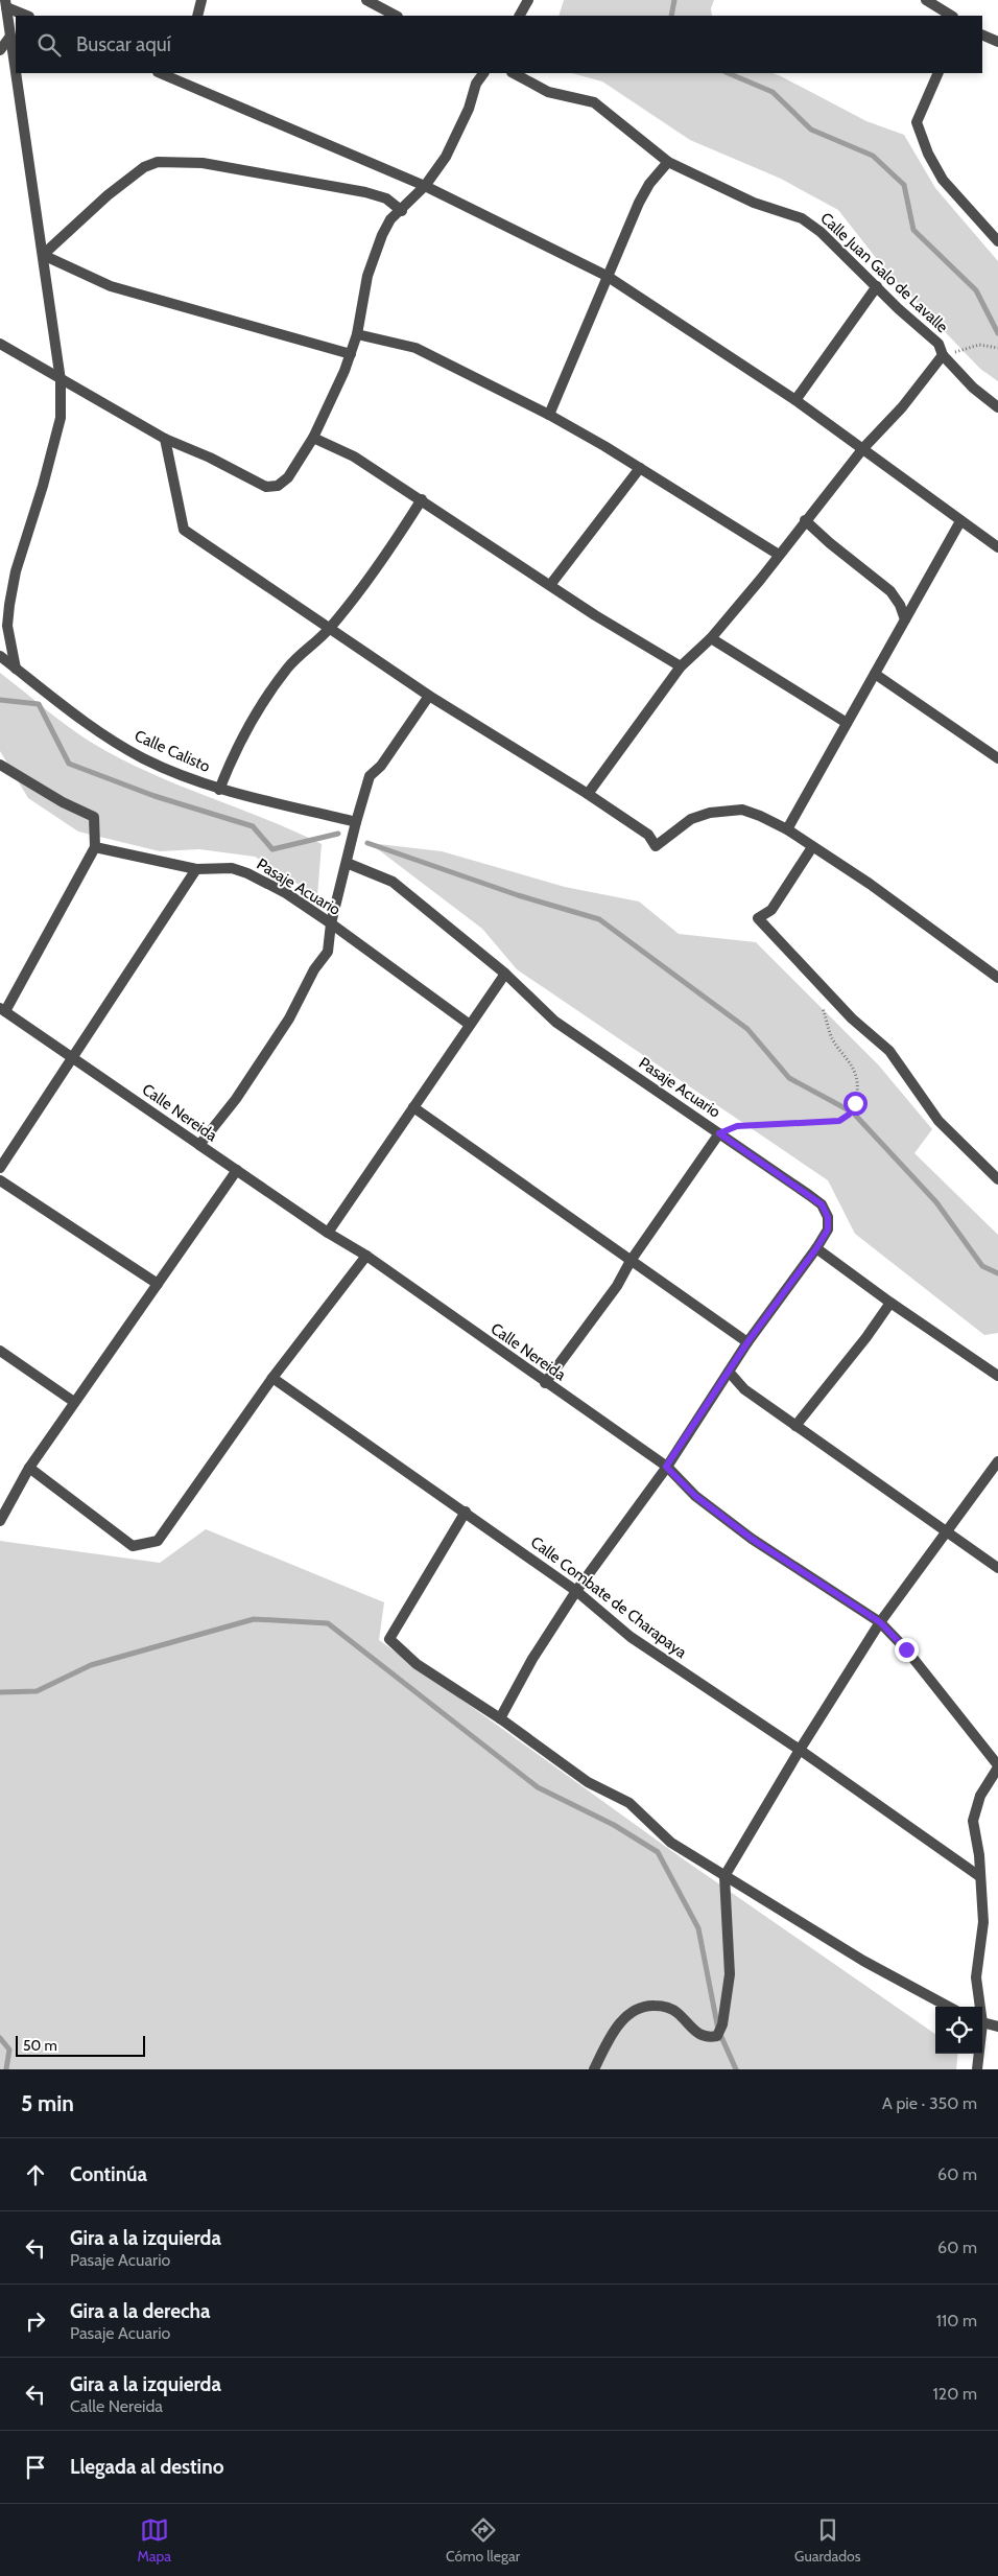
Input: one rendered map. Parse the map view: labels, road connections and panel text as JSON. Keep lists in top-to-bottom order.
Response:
{
  "streets": {
    "street": [
      "Calle Juan Galo de Lavalle",
      "Calle Calisto",
      "Pasaje Acuario",
      "Calle Nereida",
      "Calle Combate de Charapaya"
    ]
  },
  "crossings": [
    ["Pasaje Acuario", "Calle Nereida"],
    ["Pasaje Acuario", "Calle Combate de Charapaya"]
  ],
  "scale_bar": "50 m",
  "page": {
    "search": "Buscar aquí",
    "scale": "50 m",
    "heading": ["5 min", "A pie · 350 m"],
    "list": [
      ["Continúa", "60 m"],
      ["Gira a la izquierda", "Pasaje Acuario", "60 m"],
      ["Gira a la derecha", "Pasaje Acuario", "110 m"],
      ["Gira a la izquierda", "Calle Nereida", "120 m"],
      "Llegada al destino"
    ],
    "nav": ["Mapa", "Cómo llegar", "Guardados"]
  }
}
